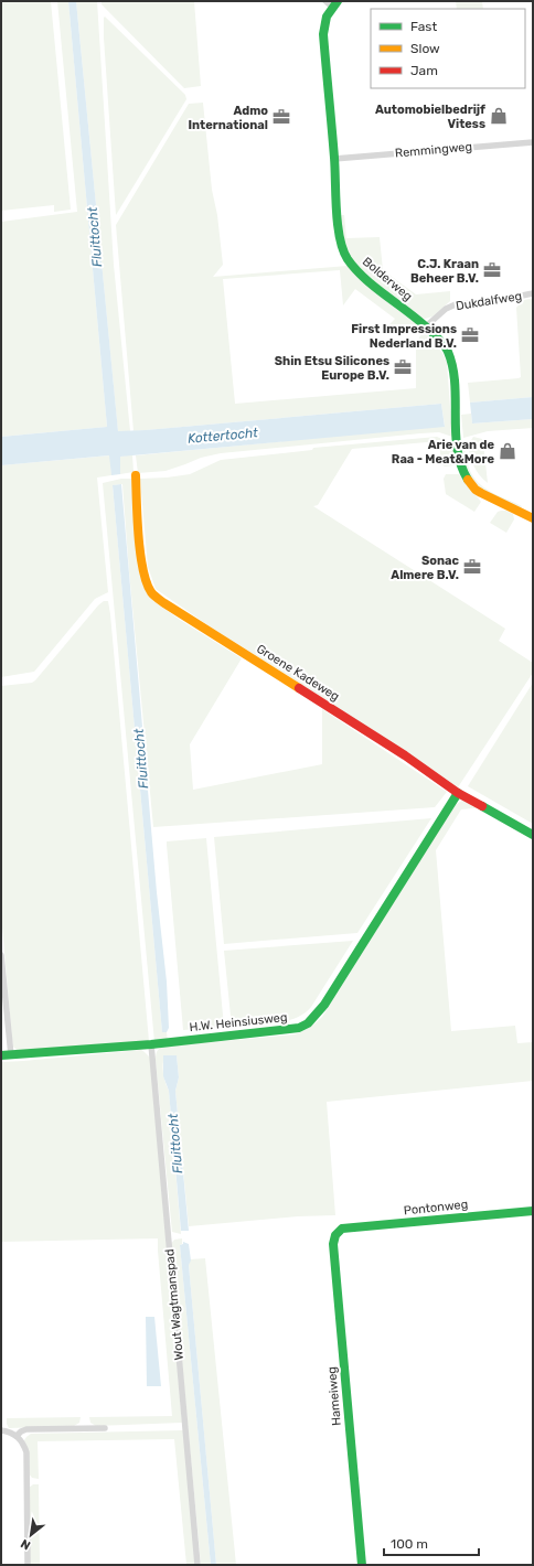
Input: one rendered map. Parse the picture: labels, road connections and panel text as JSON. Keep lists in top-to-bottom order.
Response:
{
  "streets": {
    "street": [
      "Remmingweg",
      "Bolderweg",
      "Dukdalfweg",
      "Groene Kadeweg",
      "H.W. Heinsiusweg",
      "Pontonweg",
      "Wout Wagtmanspad",
      "Hameiweg"
    ]
  },
  "crossings": [
    ["Remmingweg", "Bolderweg"],
    ["Bolderweg", "Dukdalfweg"],
    ["Groene Kadeweg", "H.W. Heinsiusweg"],
    ["H.W. Heinsiusweg", "Wout Wagtmanspad"],
    ["Pontonweg", "Hameiweg"]
  ],
  "water": ["Fluittocht", "Kottertocht"],
  "places": {
    "shop": ["Automobielbedrijf Vitess", "Arie van de Raa - Meat&More"],
    "office": [
      "Admo International",
      "C.J. Kraan Beheer B.V.",
      "First Impressions Nederland B.V.",
      "Shin Etsu Silicones Europe B.V.",
      "Sonac Almere B.V."
    ]
  },
  "legend": ["Fast", "Slow", "Jam"],
  "scale_bar": "100 m",
  "north": "bottom left"
}
